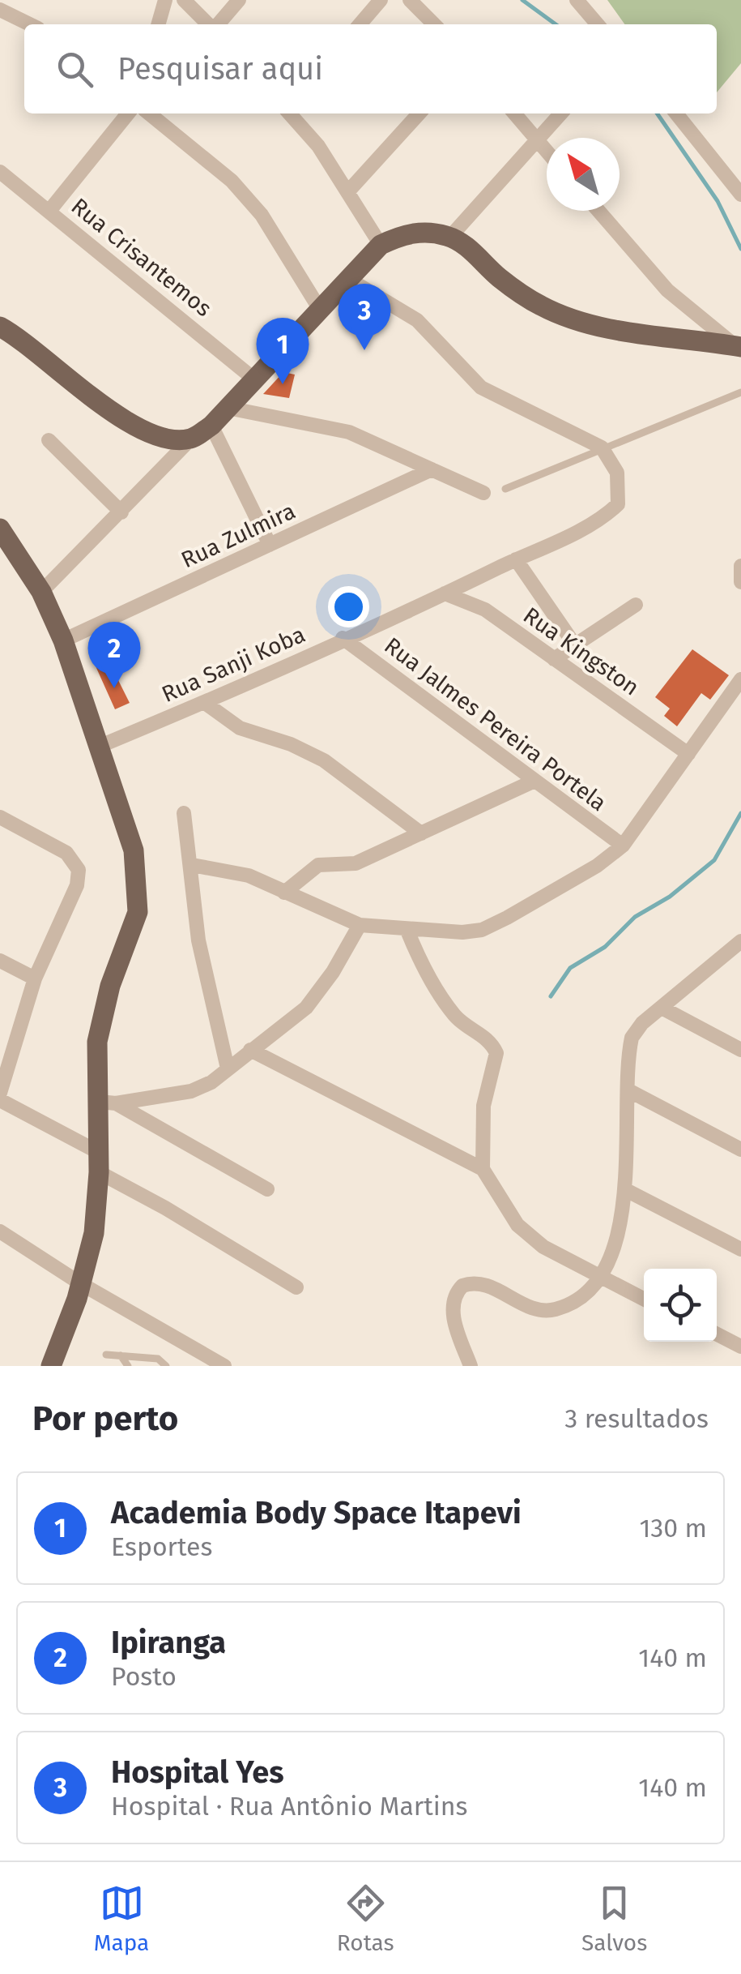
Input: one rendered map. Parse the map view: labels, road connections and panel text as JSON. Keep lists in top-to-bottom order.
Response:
{
  "streets": {
    "street": [
      "Rua Crisantemos",
      "Rua Zulmira",
      "Rua Kingston",
      "Rua Sanji Koba",
      "Rua Jalmes Pereira Portela"
    ]
  },
  "crossings": [
    ["Rua Kingston", "Rua Sanji Koba"],
    ["Rua Sanji Koba", "Rua Jalmes Pereira Portela"]
  ],
  "north": "top left",
  "page": {
    "search": "Pesquisar aqui",
    "pins": ["3", "1", "2"],
    "heading": ["Por perto", "3 resultados"],
    "list": [
      {
        "mark": "1",
        "name": "Academia Body Space Itapevi",
        "note": "Esportes",
        "value": "130 m"
      },
      {
        "mark": "2",
        "name": "Ipiranga",
        "note": "Posto",
        "value": "140 m"
      },
      {
        "mark": "3",
        "name": "Hospital Yes",
        "note": "Hospital · Rua Antônio Martins",
        "value": "140 m"
      }
    ],
    "nav": ["Mapa", "Rotas", "Salvos"]
  }
}
